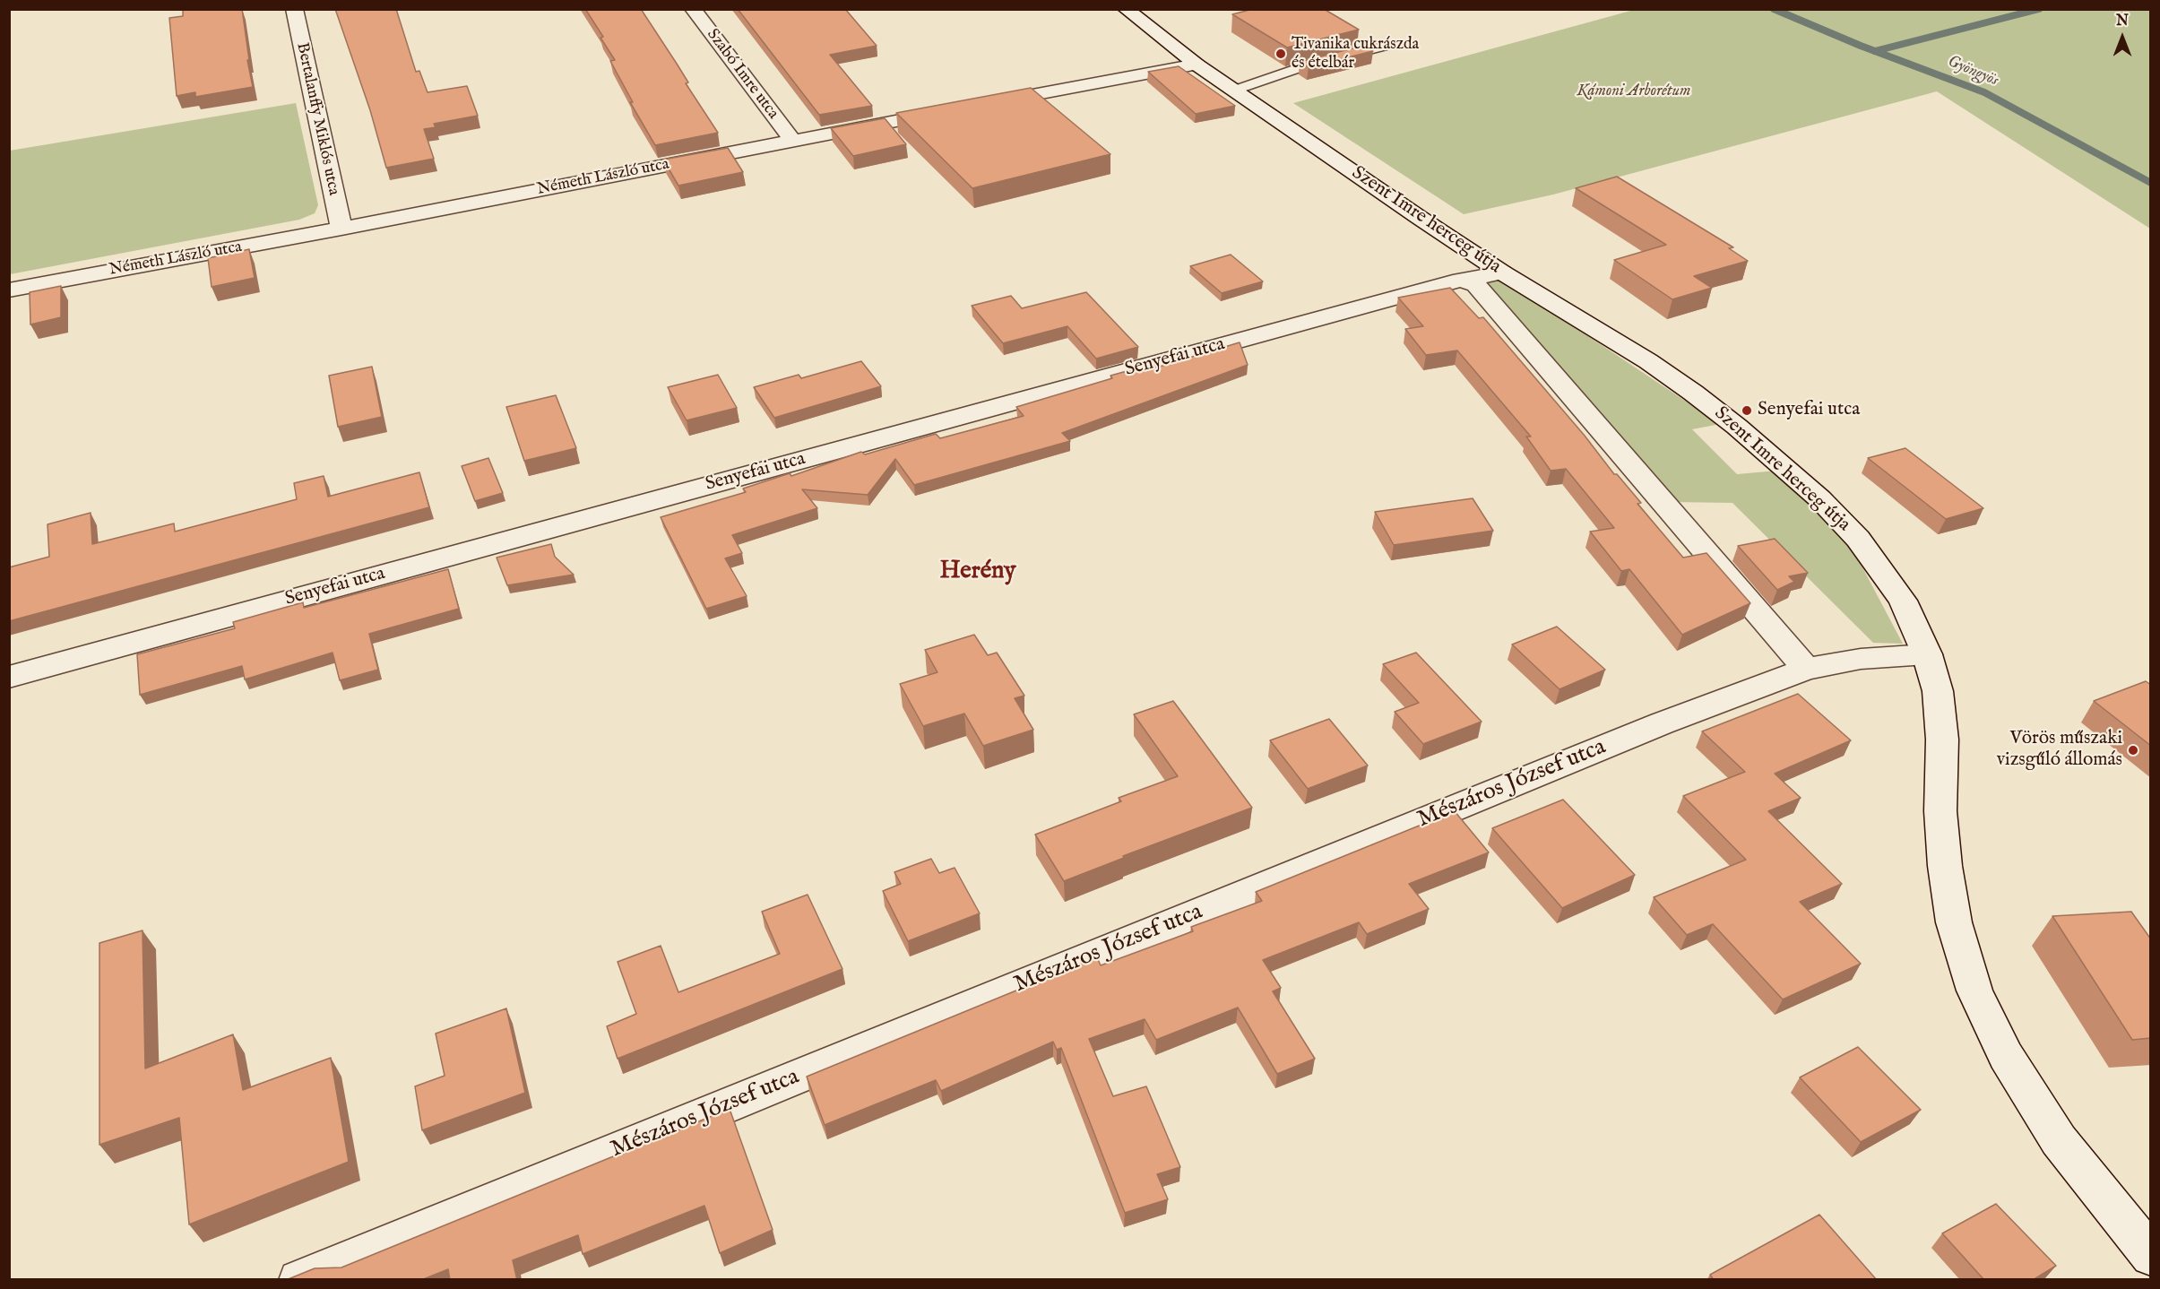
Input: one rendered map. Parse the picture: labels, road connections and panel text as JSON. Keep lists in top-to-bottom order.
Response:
{
  "streets": {
    "street": [
      "Szabó Imre utca",
      "Bertalanffy Miklós utca",
      "Németh László utca",
      "Szent Imre herceg útja",
      "Senyefai utca",
      "Mészáros József utca"
    ]
  },
  "crossings": [
    ["Szabó Imre utca", "Németh László utca"],
    ["Bertalanffy Miklós utca", "Németh László utca"],
    ["Szent Imre herceg útja", "Senyefai utca"],
    ["Szent Imre herceg útja", "Mészáros József utca"]
  ],
  "districts": ["Herény"],
  "water": ["Gyöngyös"],
  "parks": ["Kámoni Arborétum"],
  "places": ["Tivanika cukrászda és ételbár", "Senyefai utca", "Vörös műszaki vizsgűló állomás"],
  "north": "top"
}
